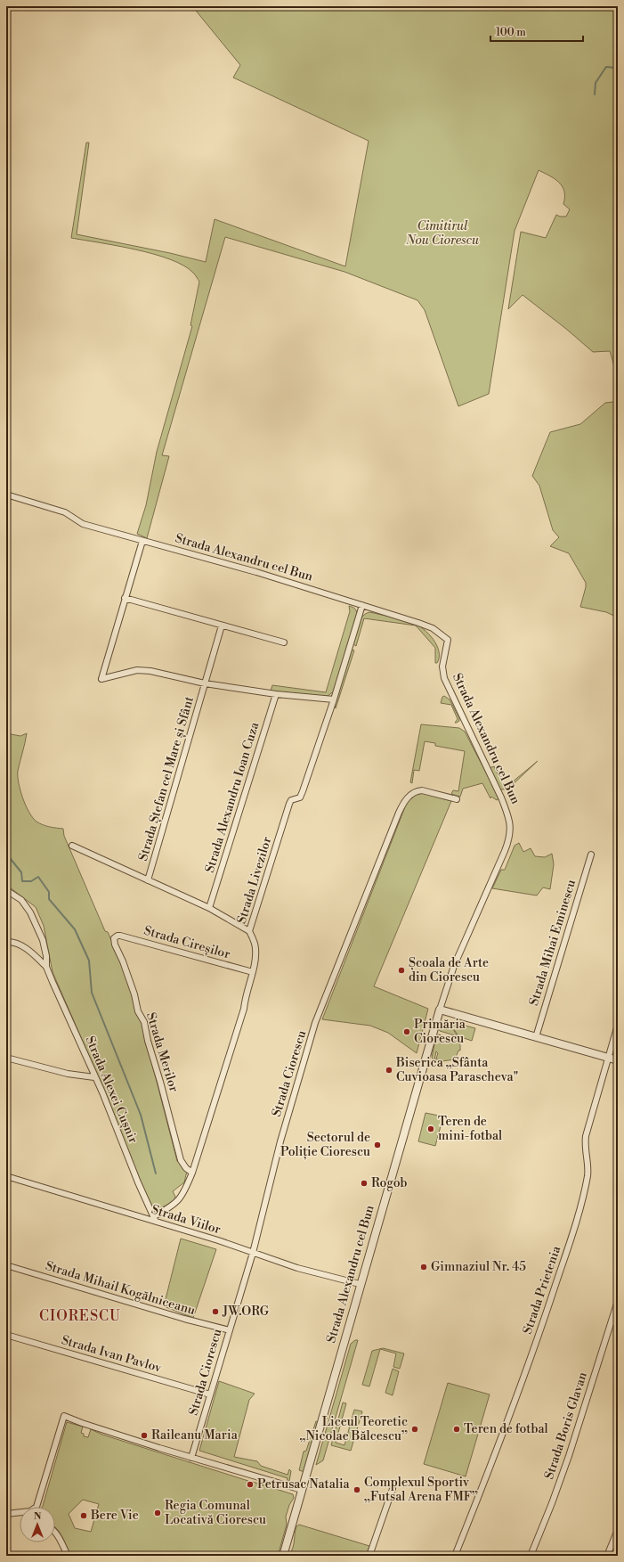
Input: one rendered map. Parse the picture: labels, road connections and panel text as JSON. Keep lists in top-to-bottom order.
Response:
{
  "streets": {
    "street": [
      "Strada Alexandru cel Bun",
      "Strada Ștefan cel Mare și Sfânt",
      "Strada Alexandru Ioan Cuza",
      "Strada Livezilor",
      "Strada Cireșilor",
      "Strada Mihai Eminescu",
      "Strada Merilor",
      "Strada Ciorescu",
      "Strada Alexei Cușnir",
      "Strada Viilor",
      "Strada Mihail Kogălniceanu",
      "Strada Prietenia",
      "Strada Ivan Pavlov",
      "Strada Boris Glavan"
    ]
  },
  "crossings": [
    ["Strada Alexandru cel Bun", "Strada Livezilor"],
    ["Strada Alexandru cel Bun", "Strada Viilor"],
    ["Strada Ștefan cel Mare și Sfânt", "Strada Alexandru Ioan Cuza"],
    ["Strada Ștefan cel Mare și Sfânt", "Strada Livezilor"],
    ["Strada Livezilor", "Strada Cireșilor"],
    ["Strada Livezilor", "Strada Merilor"],
    ["Strada Livezilor", "Strada Alexei Cușnir"],
    ["Strada Livezilor", "Strada Viilor"],
    ["Strada Cireșilor", "Strada Merilor"],
    ["Strada Ciorescu", "Strada Viilor"],
    ["Strada Ciorescu", "Strada Mihail Kogălniceanu"],
    ["Strada Ciorescu", "Strada Ivan Pavlov"],
    ["Strada Alexei Cușnir", "Strada Viilor"]
  ],
  "districts": ["CIORESCU"],
  "parks": ["Cimitirul Nou Ciorescu"],
  "places": [
    "Școala de Arte din Ciorescu",
    "Primăria Ciorescu",
    "Biserica „Sfânta Cuvioasa Parascheva\"",
    "Teren de mini-fotbal",
    "Sectorul de Poliție Ciorescu",
    "Rogob",
    "Gimnaziul Nr. 45",
    "JW.ORG",
    "Liceul Teoretic „Nicolae Bălcescu”",
    "Teren de fotbal",
    "Raileanu Maria",
    "Petrusac Natalia",
    "Complexul Sportiv „Futsal Arena FMF”",
    "Regia Comunal Locativă Ciorescu",
    "Bere Vie"
  ],
  "scale_bar": "100 m",
  "north": "top"
}
